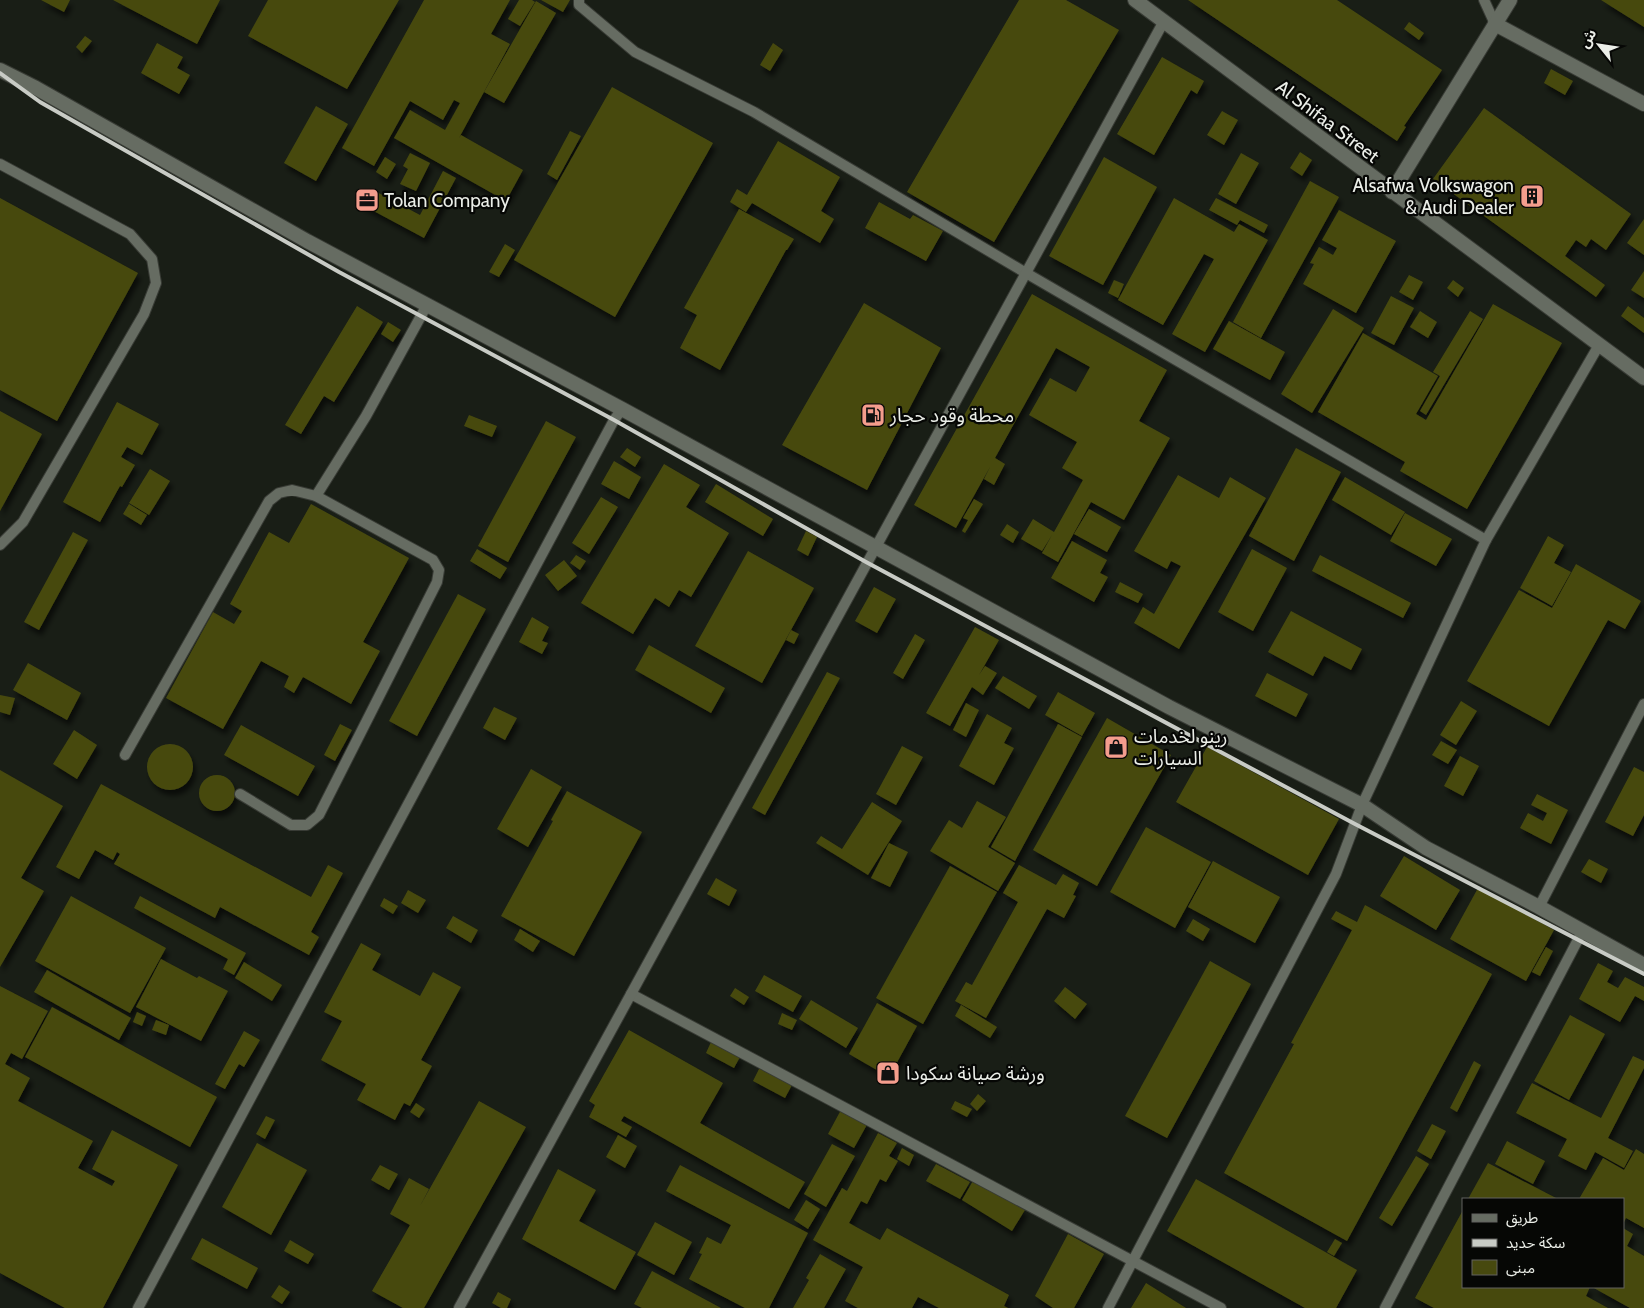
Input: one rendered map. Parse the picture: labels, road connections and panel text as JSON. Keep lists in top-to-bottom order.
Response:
{
  "streets": {
    "street": ["Al Shifaa Street"]
  },
  "places": {
    "building": ["Alsafwa Volkswagon & Audi Dealer"],
    "office": ["Tolan Company"],
    "fuel station": ["محطة وقود حجار"],
    "shop": ["رينو لخدمات السيارات", "ورشة صيانة سكودا"]
  },
  "legend": ["طريق", "سكة حديد", "مبنى"],
  "north": "top left"
}
